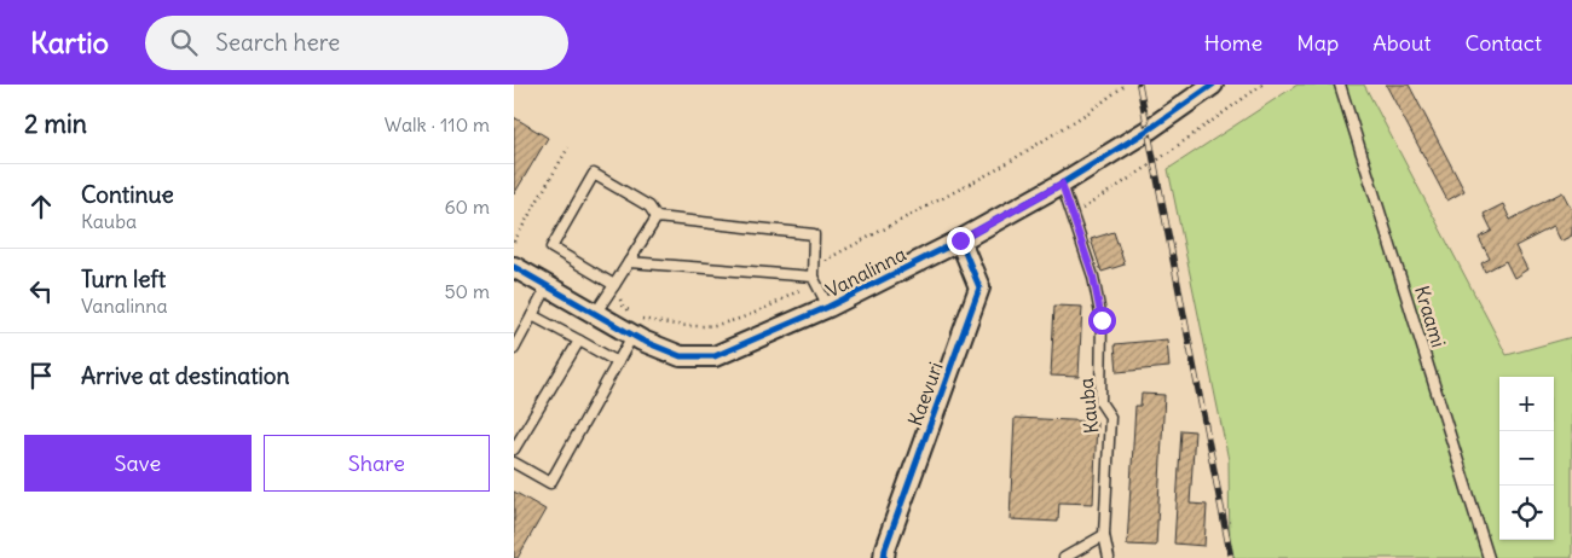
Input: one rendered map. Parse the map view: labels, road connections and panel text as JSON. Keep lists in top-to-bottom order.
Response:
{
  "streets": {
    "street": ["Vanalinna", "Kaevuri"],
    "lane": ["Kraami", "Kauba"]
  },
  "crossings": [
    ["Vanalinna", "Kaevuri"],
    ["Vanalinna", "Kauba"]
  ],
  "page": {
    "header": "Kartio",
    "search": "Search here",
    "nav": [
      "Home",
      "Map",
      "About",
      "Contact"
    ],
    "heading": ["2 min", "Walk · 110 m"],
    "list": [
      ["Continue", "Kauba", "60 m"],
      ["Turn left", "Vanalinna", "50 m"],
      "Arrive at destination"
    ],
    "map_buttons": ["+", "−"],
    "buttons": ["Save", "Share"]
  }
}
